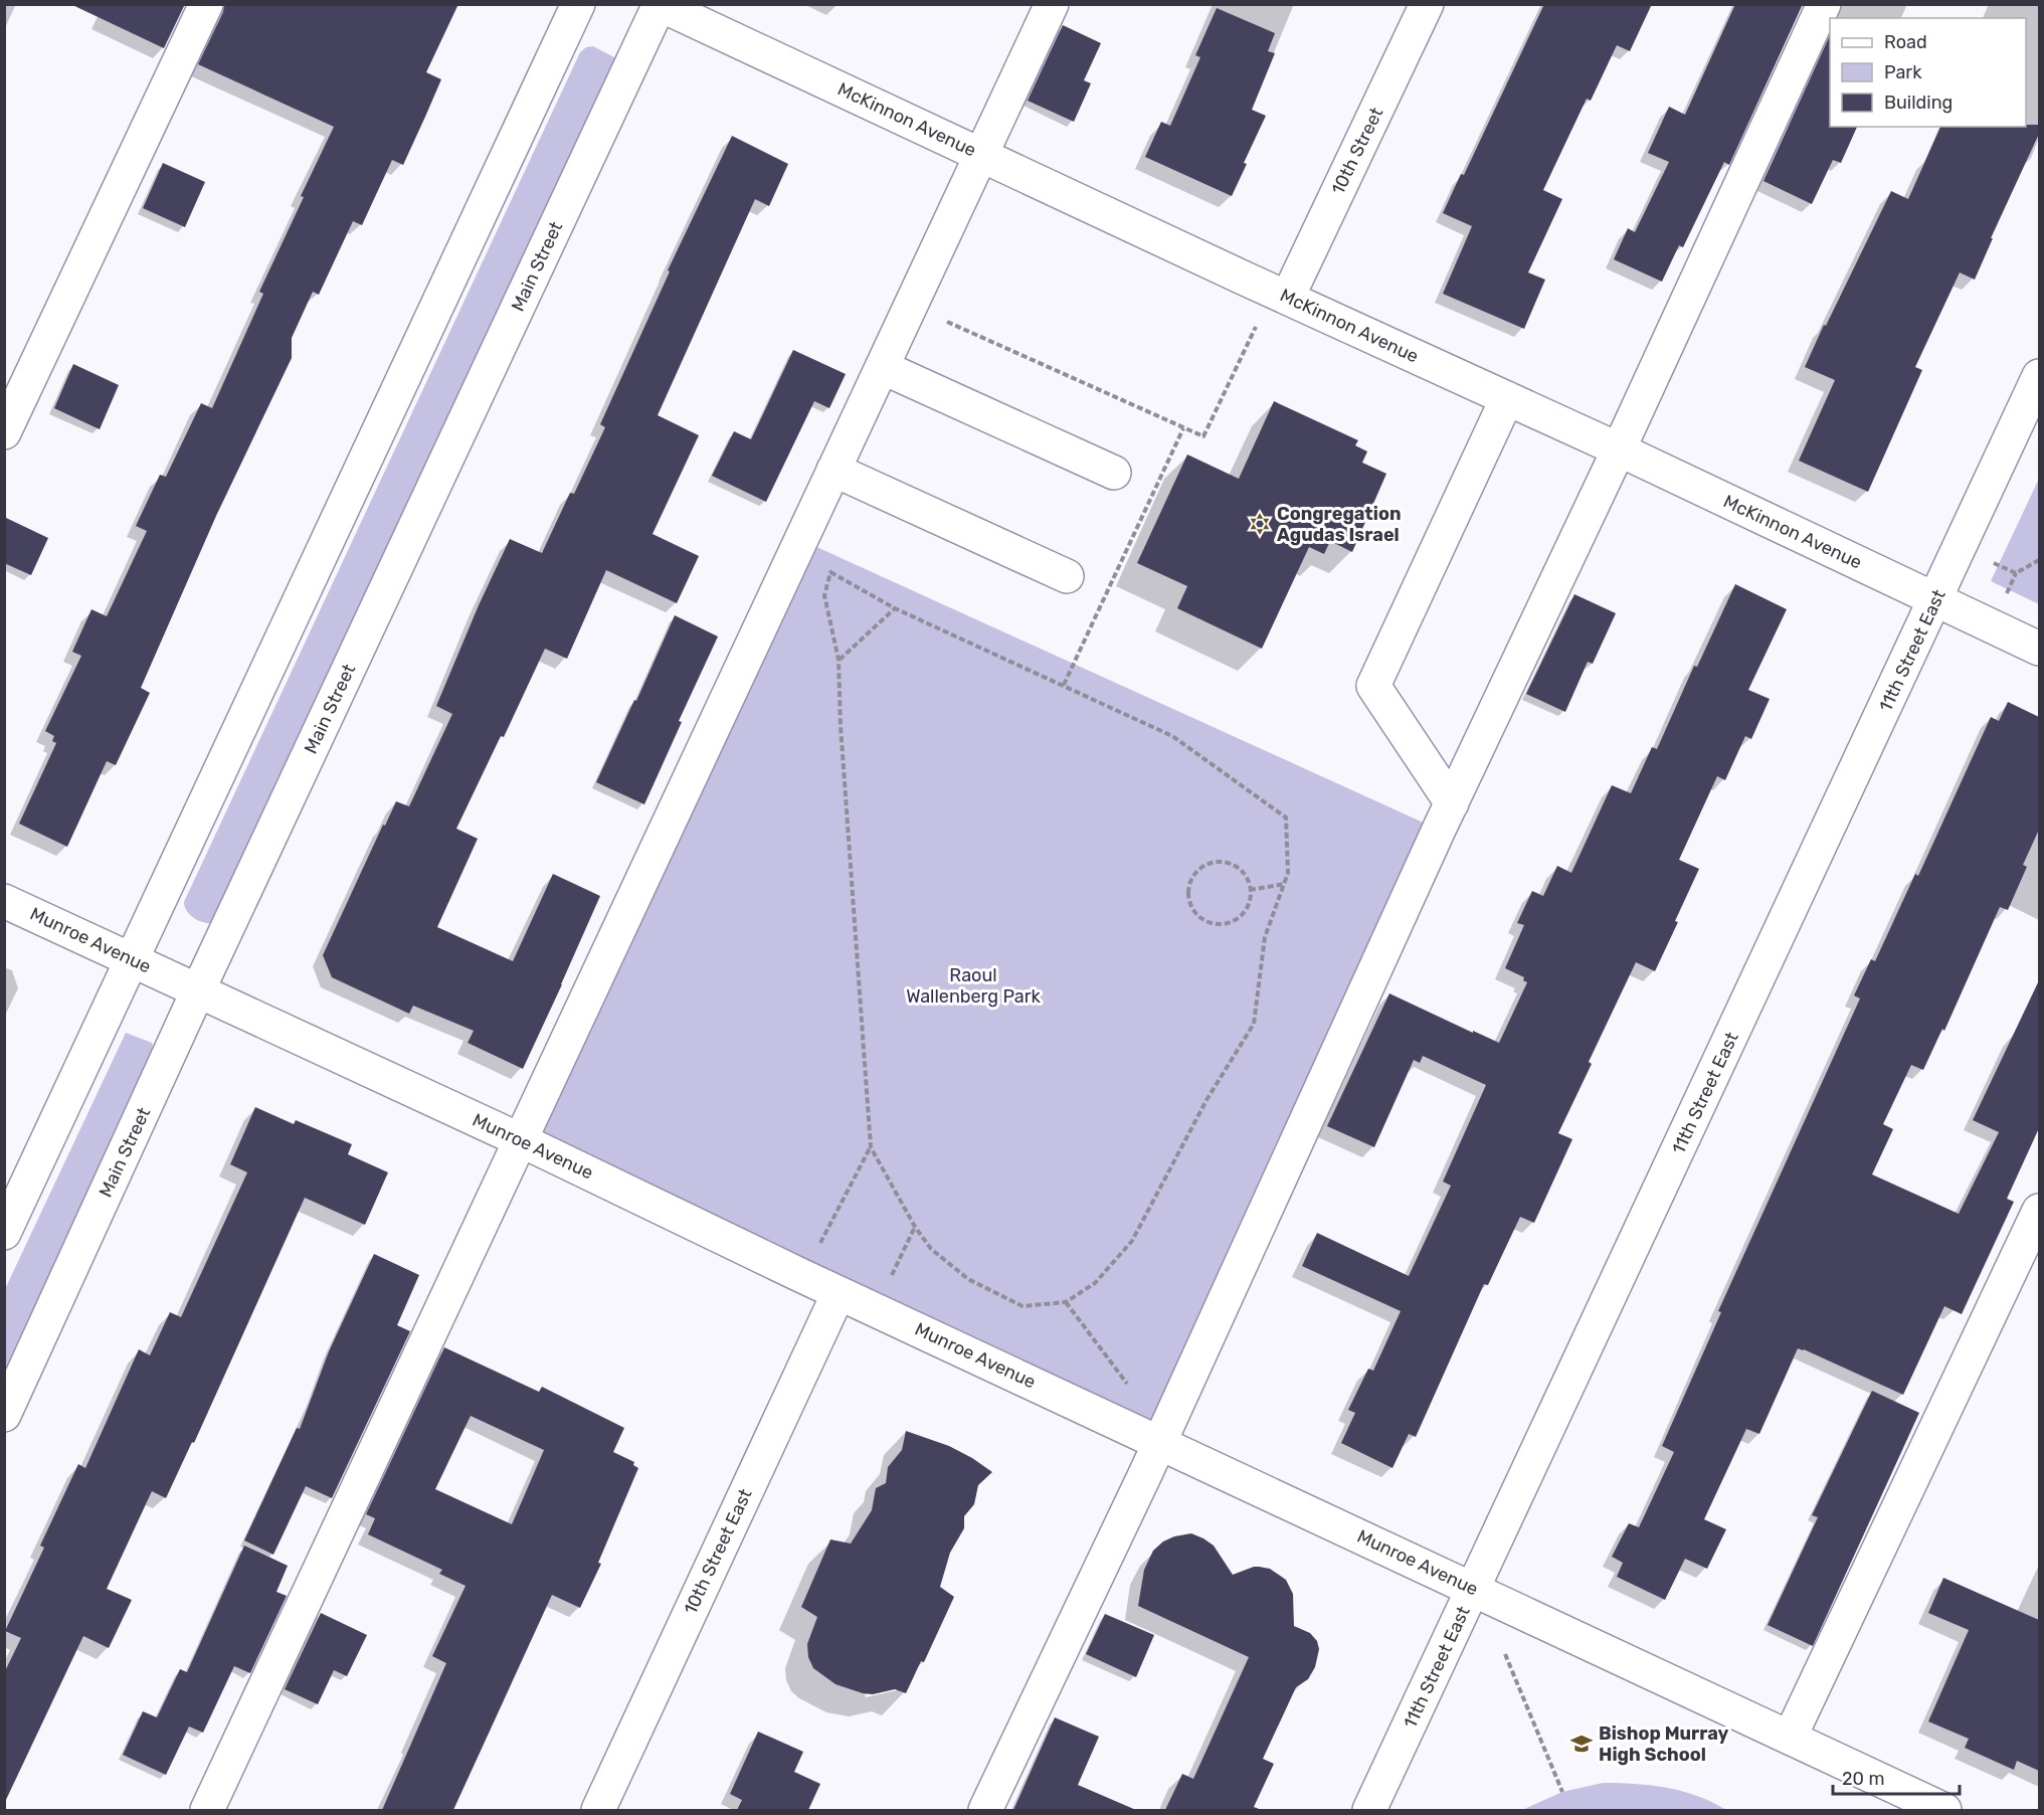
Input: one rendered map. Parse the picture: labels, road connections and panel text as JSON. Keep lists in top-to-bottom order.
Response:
{
  "streets": {
    "street": [
      "McKinnon Avenue",
      "10th Street",
      "Main Street",
      "11th Street East",
      "Munroe Avenue",
      "10th Street East"
    ]
  },
  "crossings": [
    ["McKinnon Avenue", "10th Street"],
    ["McKinnon Avenue", "Main Street"],
    ["McKinnon Avenue", "11th Street East"],
    ["Main Street", "Munroe Avenue"],
    ["11th Street East", "Munroe Avenue"],
    ["Munroe Avenue", "10th Street East"]
  ],
  "parks": ["Raoul Wallenberg Park"],
  "places": {
    "synagogue": ["Congregation Agudas Israel"],
    "school or university": ["Bishop Murray High School"]
  },
  "legend": ["Road", "Park", "Building"],
  "scale_bar": "20 m"
}
